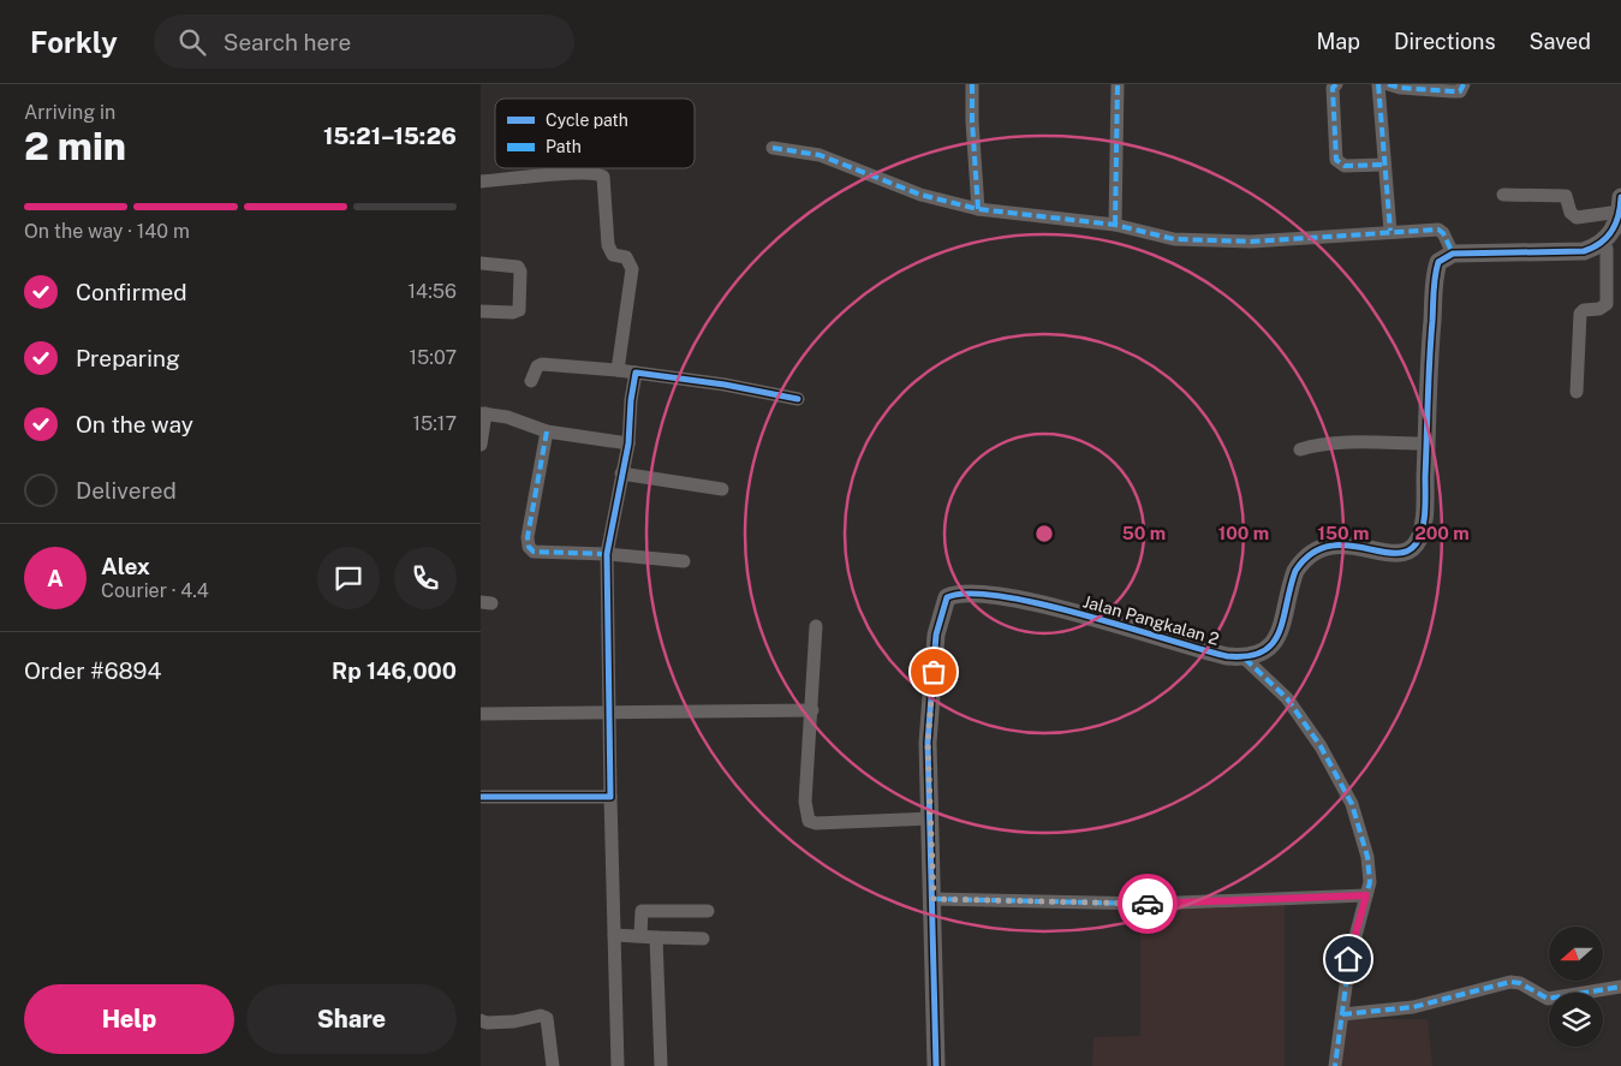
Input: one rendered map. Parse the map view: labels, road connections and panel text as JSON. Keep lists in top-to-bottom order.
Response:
{
  "streets": {
    "street": ["Jalan Pangkalan 2"]
  },
  "legend": ["Cycle path", "Path"],
  "north": "left",
  "page": {
    "header": "Forkly",
    "search": "Search here",
    "nav": ["Map", "Directions", "Saved"],
    "heading": ["2 min", "Arriving in", "15:21–15:26"],
    "panel": [
      "Alex",
      "Courier · 4.4",
      "Order #6894",
      "Rp 146,000"
    ],
    "bar": "On the way · 140 m",
    "list": [
      ["Confirmed", "14:56"],
      ["Preparing", "15:07"],
      ["On the way", "15:17"],
      "Delivered"
    ],
    "round": "A",
    "buttons": ["Help", "Share"]
  },
  "rings": [
    "50 m",
    "100 m",
    "150 m",
    "200 m"
  ]
}
